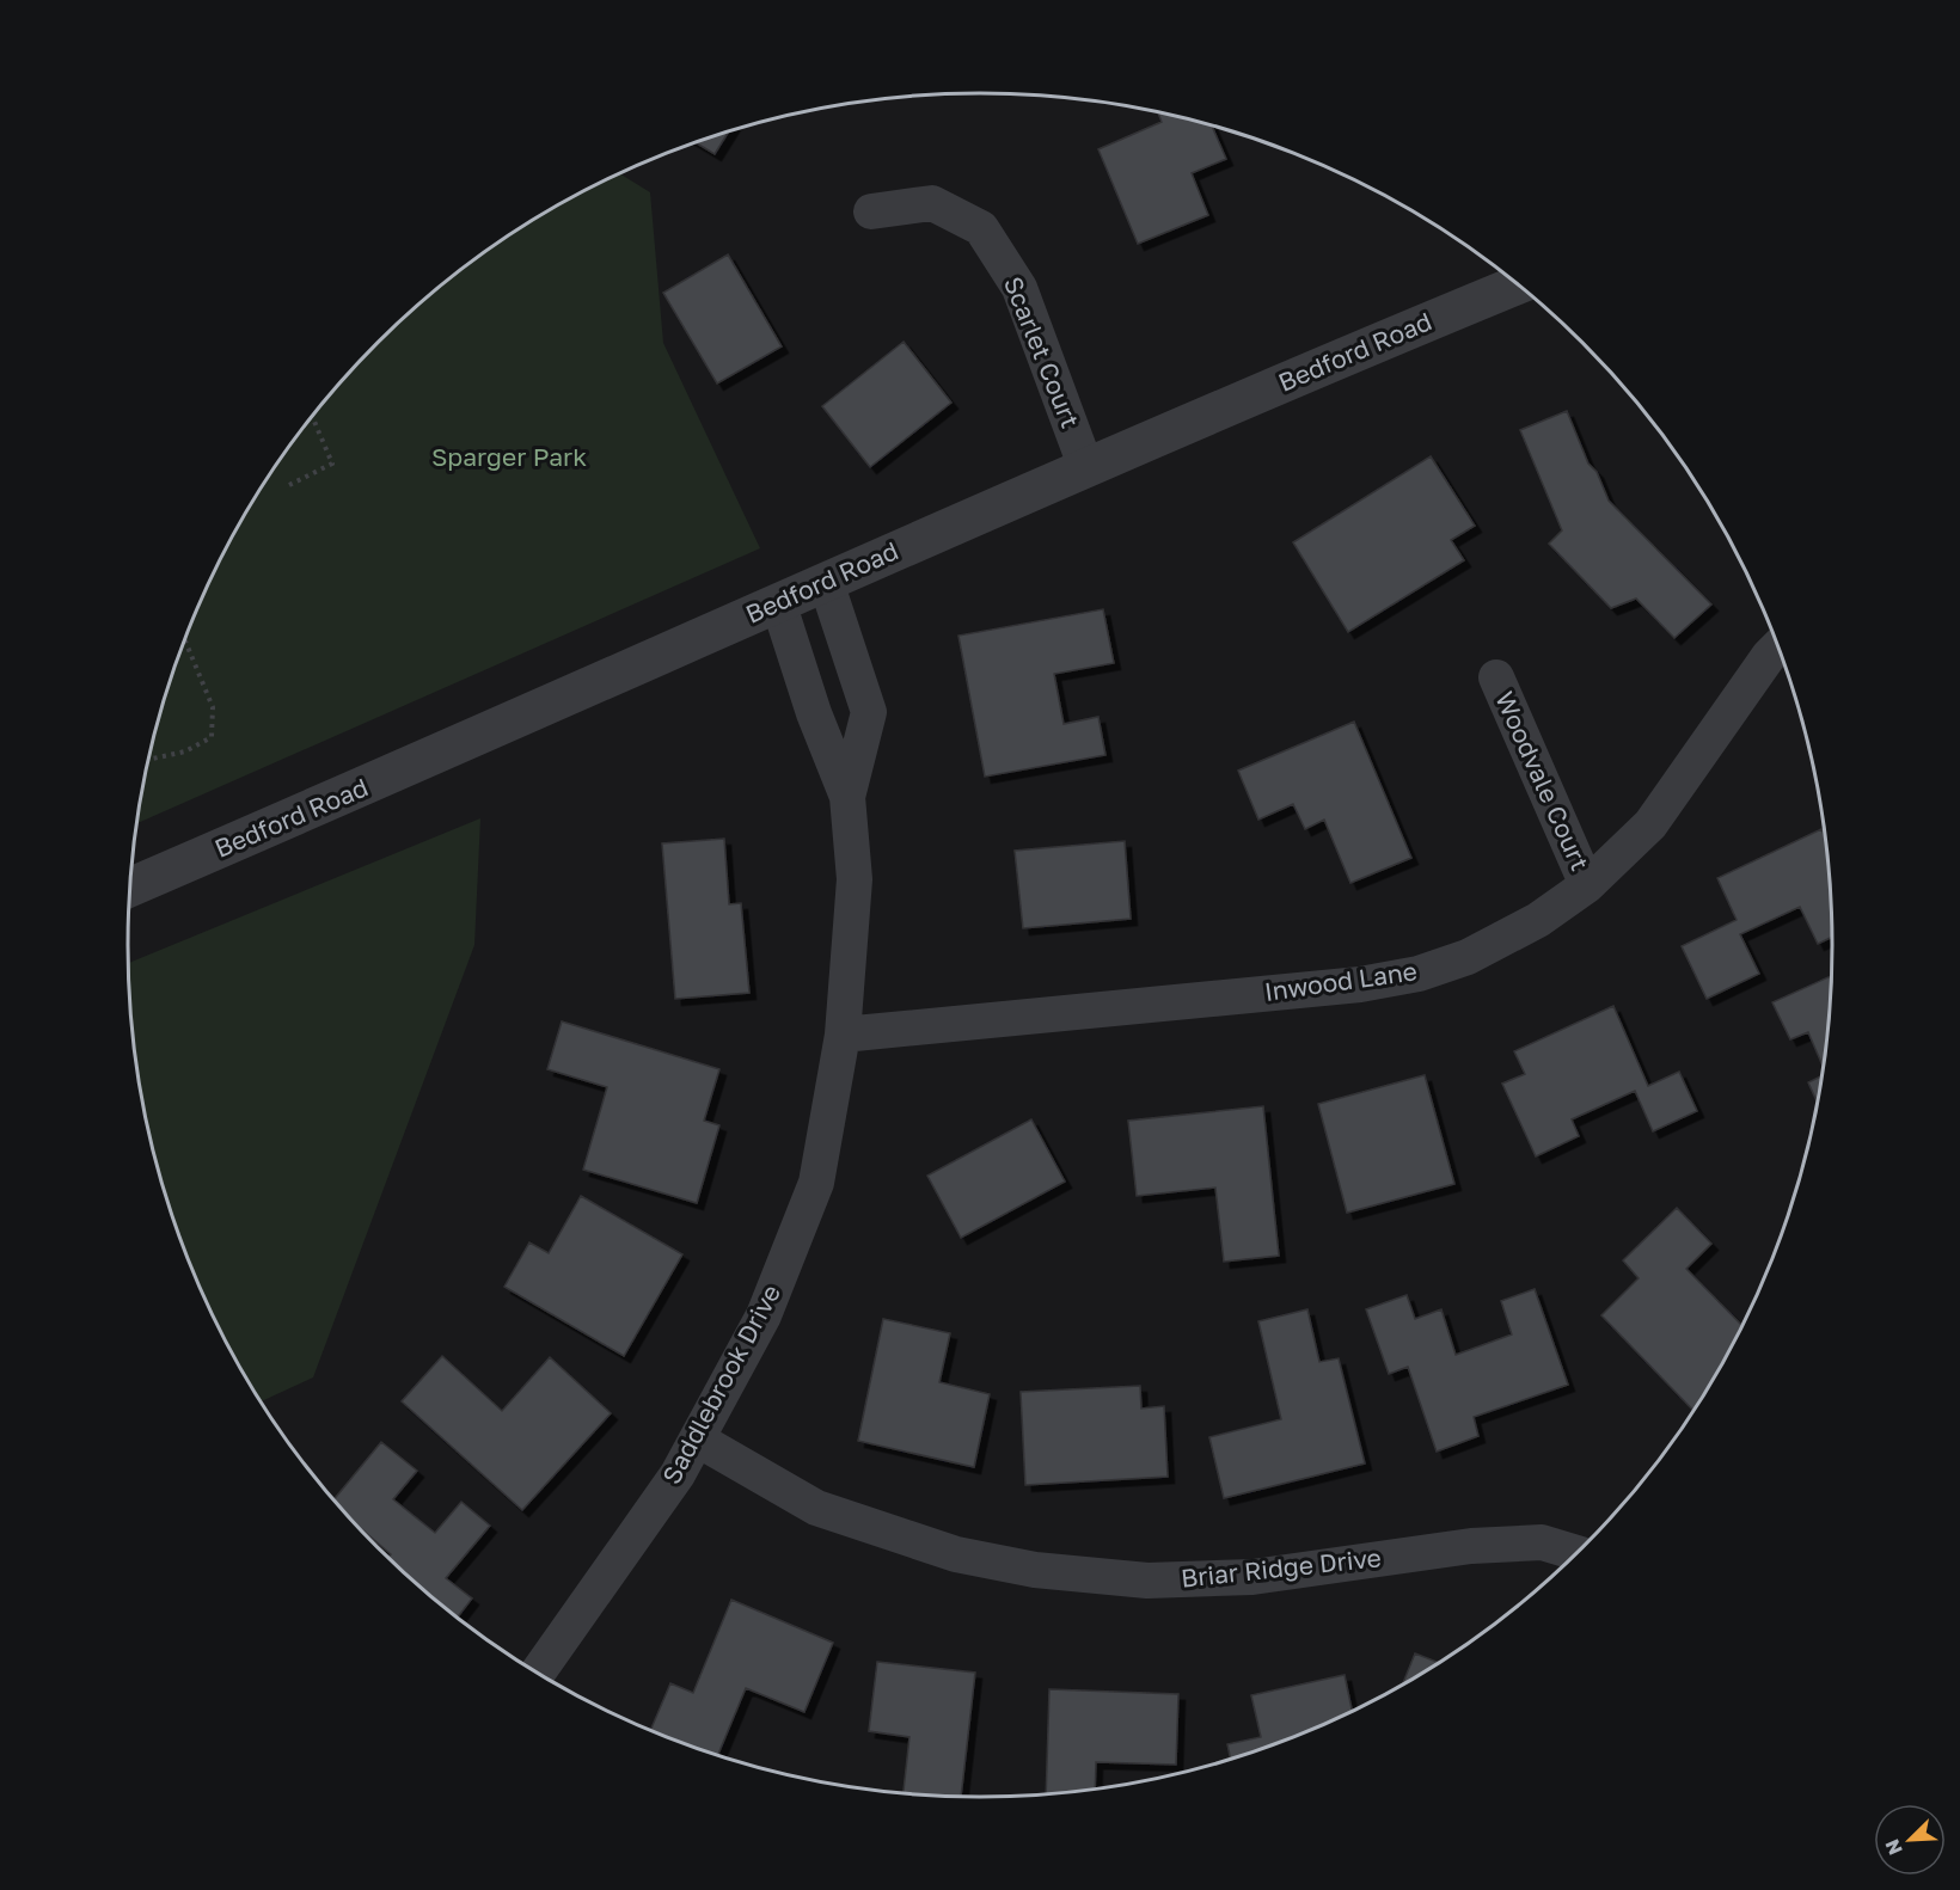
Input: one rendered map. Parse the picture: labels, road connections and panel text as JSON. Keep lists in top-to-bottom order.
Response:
{
  "streets": {
    "street": [
      "Scarlet Court",
      "Bedford Road",
      "Woodvale Court",
      "Inwood Lane",
      "Saddlebrook Drive",
      "Briar Ridge Drive"
    ]
  },
  "crossings": [
    ["Scarlet Court", "Bedford Road"],
    ["Bedford Road", "Saddlebrook Drive"],
    ["Woodvale Court", "Inwood Lane"],
    ["Inwood Lane", "Saddlebrook Drive"],
    ["Saddlebrook Drive", "Briar Ridge Drive"]
  ],
  "parks": ["Sparger Park"],
  "north": "bottom left"
}
